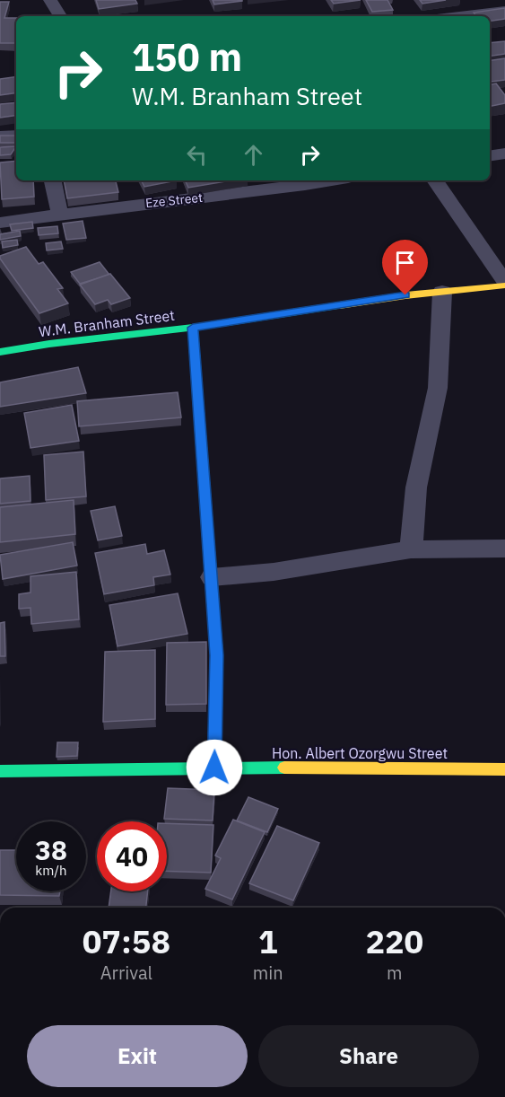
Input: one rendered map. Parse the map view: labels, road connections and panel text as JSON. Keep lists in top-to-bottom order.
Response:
{
  "streets": {
    "street": ["Eze Street", "W.M. Branham Street", "Hon. Albert Ozorgwu Street"]
  },
  "page": {
    "turn": ["150 m", "W.M. Branham Street"],
    "speed": "38 km/h",
    "limit": "40",
    "eta": [
      "07:58",
      "Arrival",
      "1",
      "min",
      "220",
      "m"
    ],
    "buttons": ["Exit", "Share"]
  }
}
